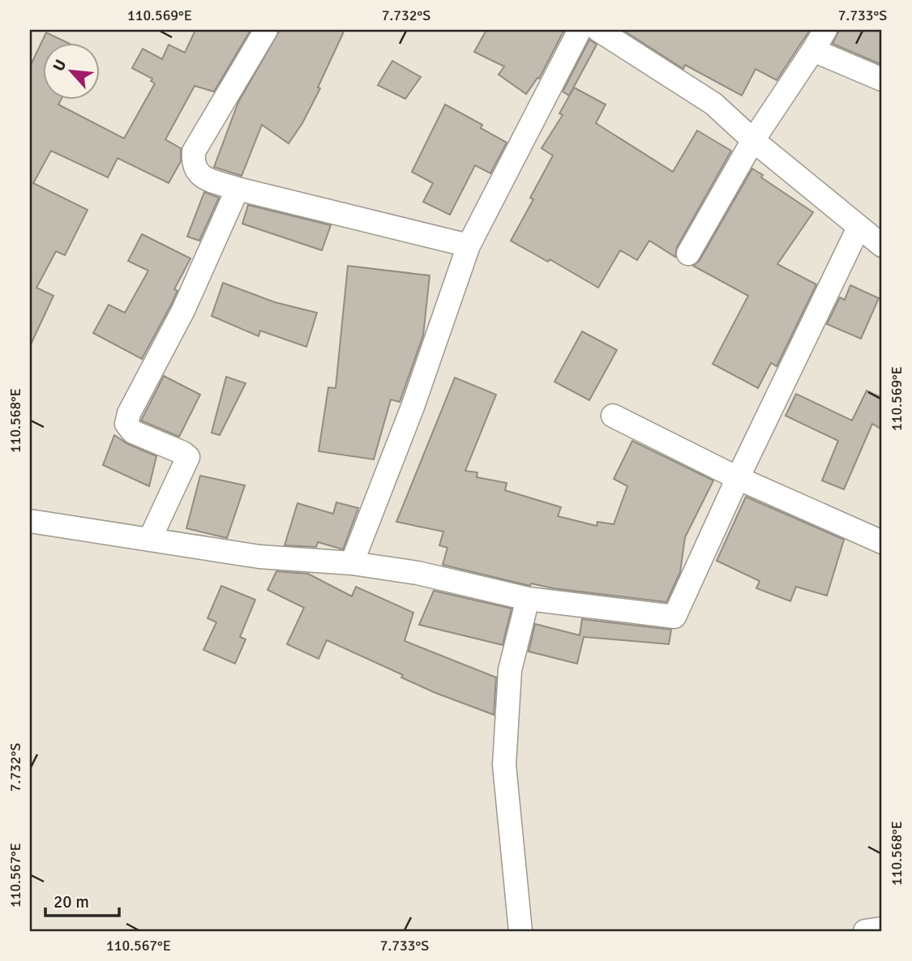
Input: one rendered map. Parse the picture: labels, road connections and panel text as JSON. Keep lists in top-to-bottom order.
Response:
{
  "scale_bar": "20 m",
  "north": "top left",
  "coordinates": [
    "110.569°E",
    "7.732°S",
    "7.733°S",
    "110.568°E",
    "110.567°E"
  ]
}
